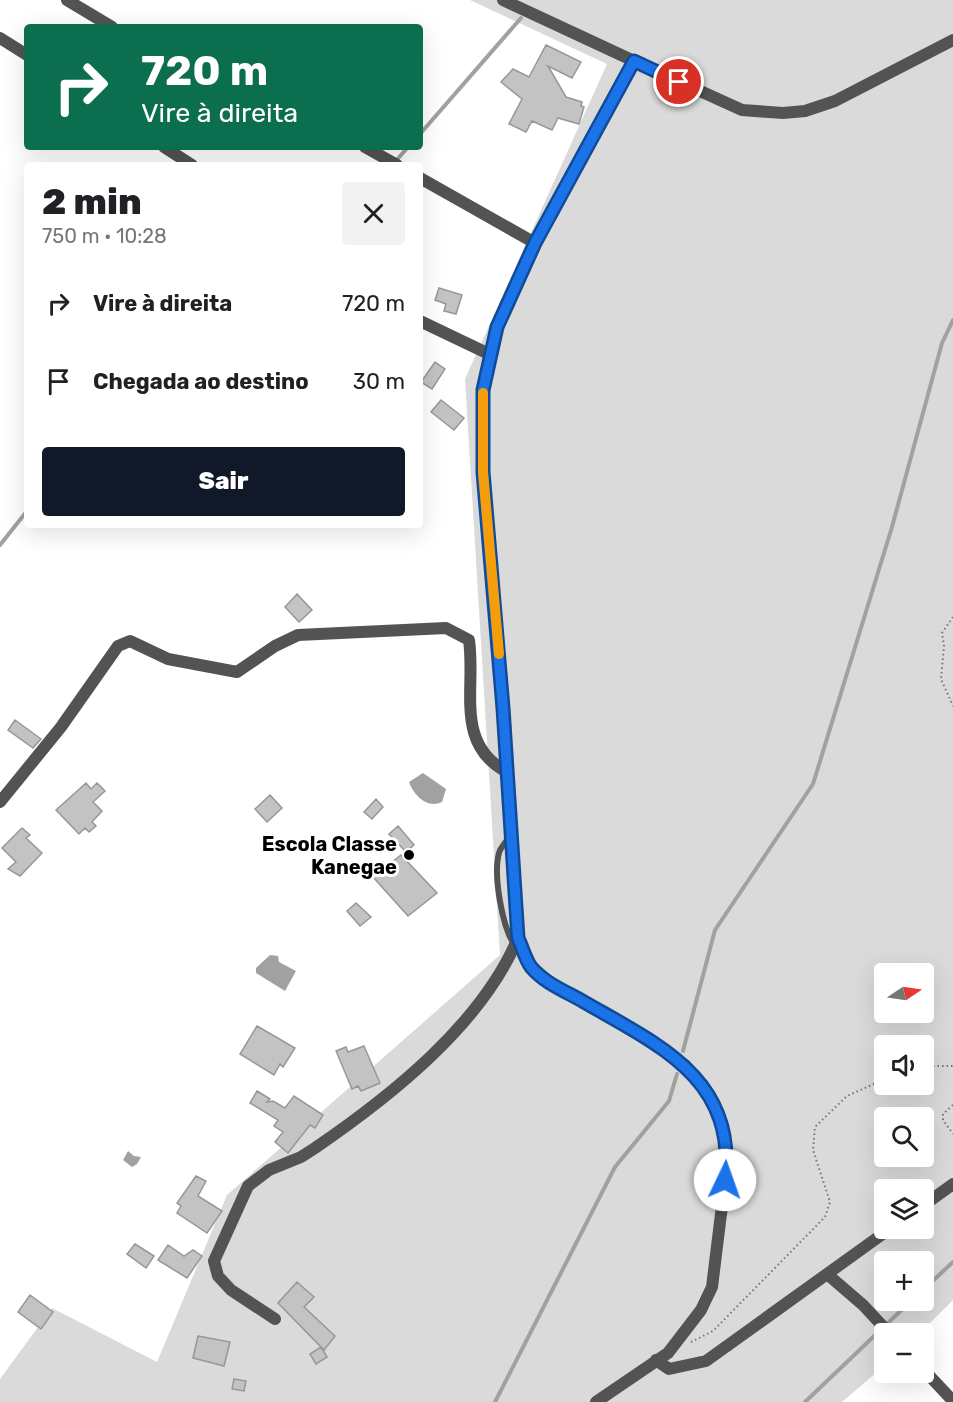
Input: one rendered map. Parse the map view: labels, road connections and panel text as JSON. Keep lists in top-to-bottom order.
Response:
{
  "places": ["Escola Classe Kanegae"],
  "north": "right",
  "page": {
    "turn": ["720 m", "Vire à direita"],
    "heading": ["2 min", "750 m · 10:28"],
    "list": [
      {
        "name": "Vire à direita",
        "value": "720 m"
      },
      {
        "name": "Chegada ao destino",
        "value": "30 m"
      }
    ],
    "buttons": "Sair",
    "map_buttons": ["+", "−"]
  }
}
